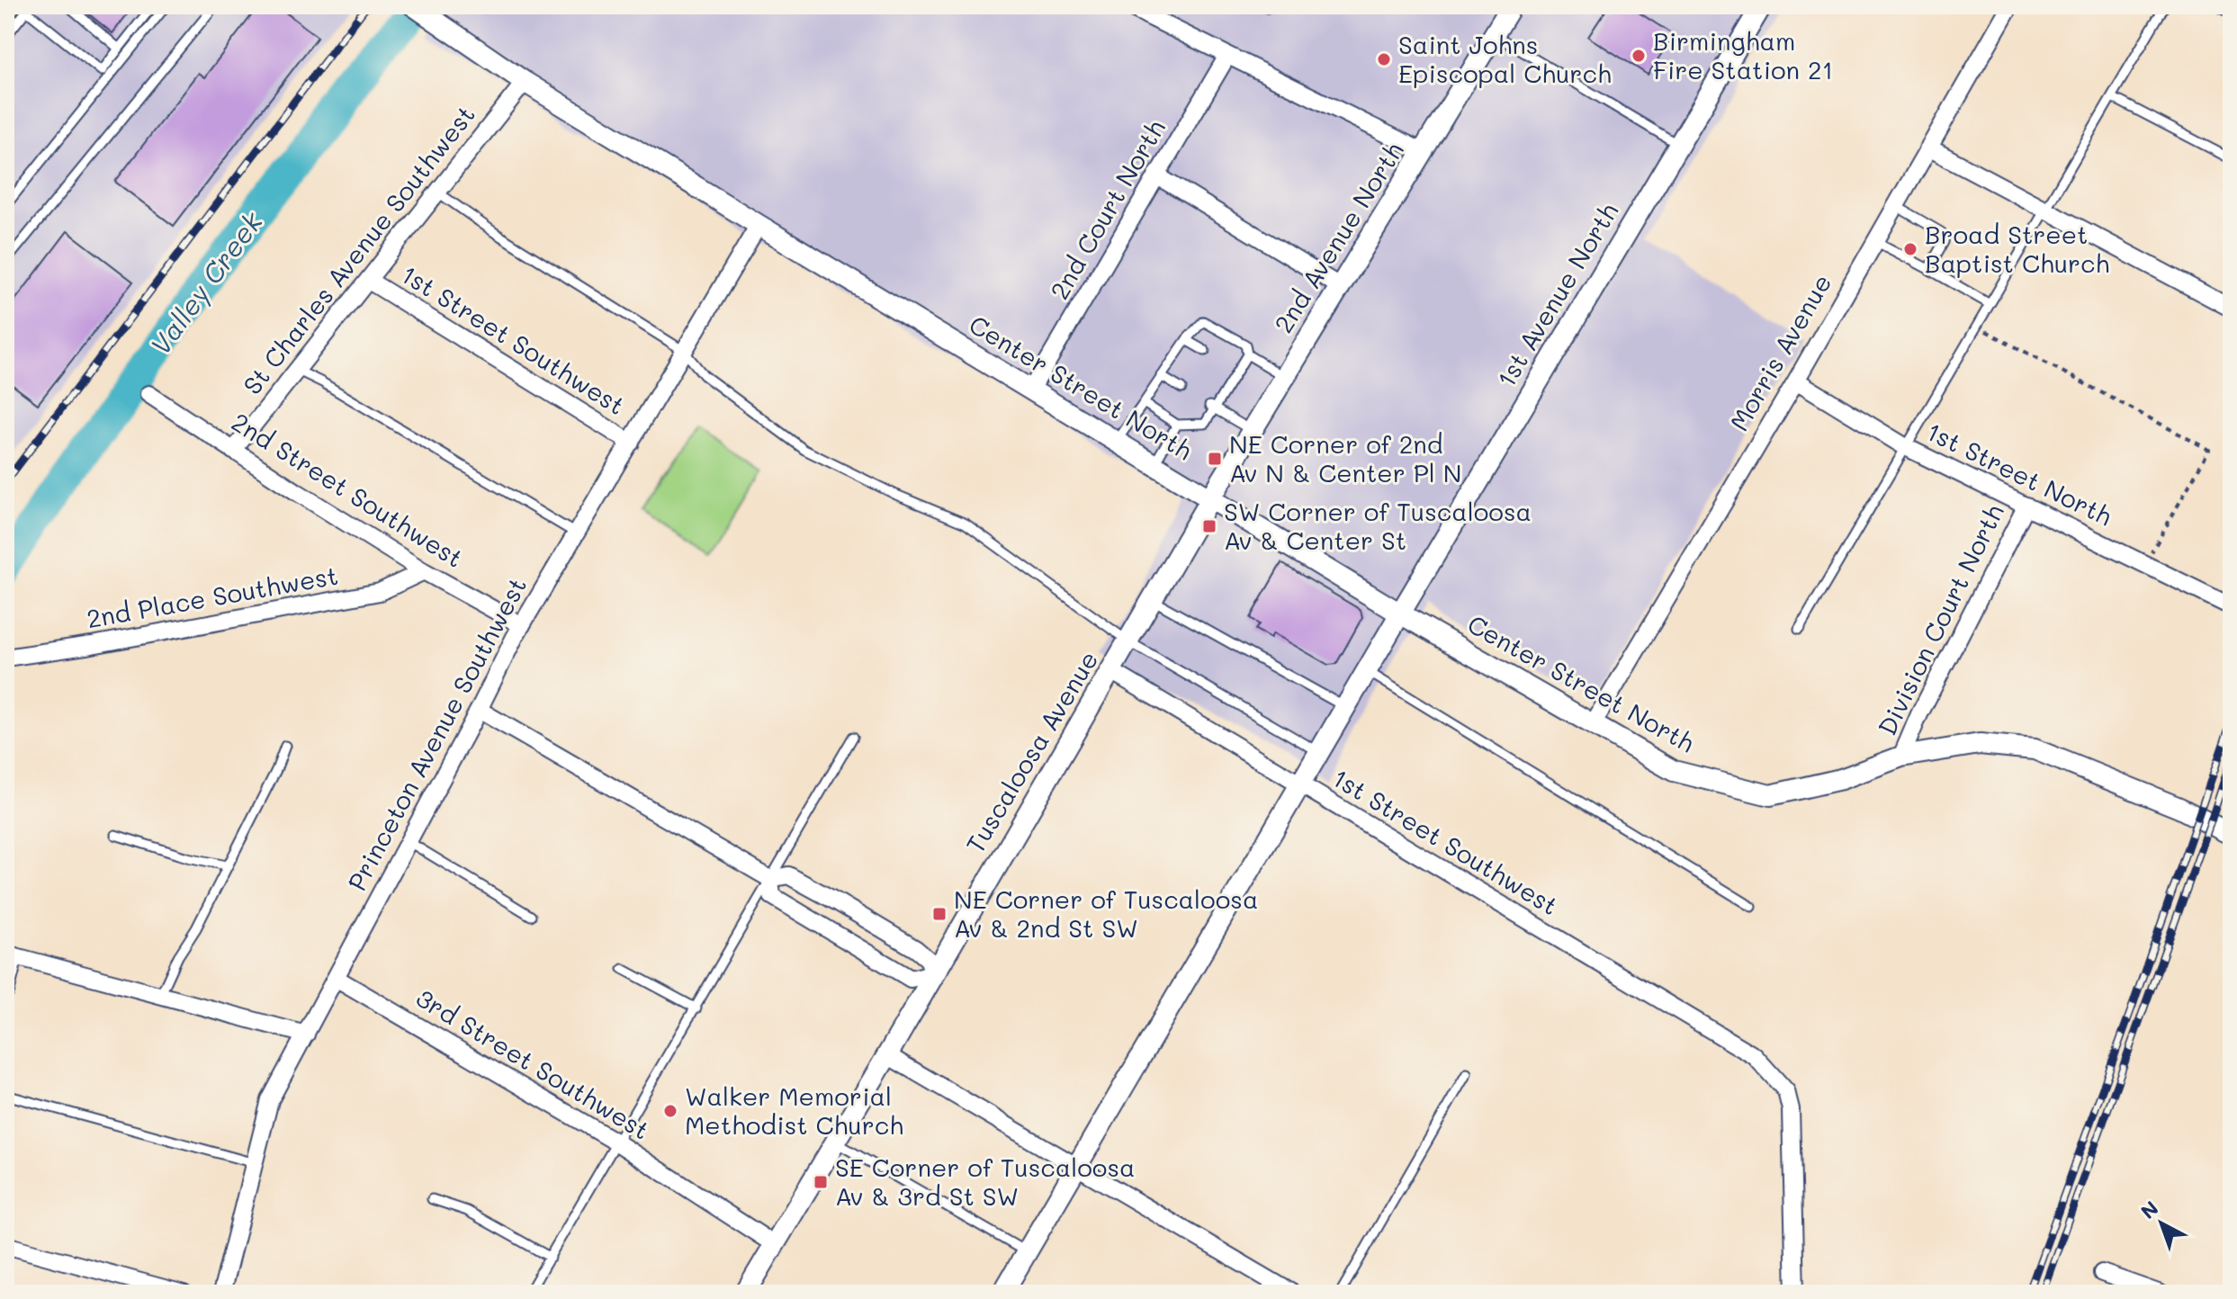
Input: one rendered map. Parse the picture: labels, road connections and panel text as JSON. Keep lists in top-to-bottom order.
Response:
{
  "streets": {
    "street": [
      "2nd Court North",
      "2nd Avenue North",
      "St Charles Avenue Southwest",
      "1st Avenue North",
      "1st Street Southwest",
      "Morris Avenue",
      "Center Street North",
      "1st Street North",
      "2nd Street Southwest",
      "2nd Place Southwest",
      "Division Court North",
      "Princeton Avenue Southwest",
      "Tuscaloosa Avenue",
      "3rd Street Southwest"
    ]
  },
  "crossings": [
    ["2nd Court North", "Center Street North"],
    ["2nd Avenue North", "Center Street North"],
    ["2nd Avenue North", "Tuscaloosa Avenue"],
    ["St Charles Avenue Southwest", "1st Street Southwest"],
    ["St Charles Avenue Southwest", "Center Street North"],
    ["St Charles Avenue Southwest", "2nd Street Southwest"],
    ["1st Avenue North", "1st Street Southwest"],
    ["1st Avenue North", "Center Street North"],
    ["1st Street Southwest", "Princeton Avenue Southwest"],
    ["1st Street Southwest", "Tuscaloosa Avenue"],
    ["Morris Avenue", "Center Street North"],
    ["Morris Avenue", "1st Street North"],
    ["Center Street North", "Division Court North"],
    ["Center Street North", "Princeton Avenue Southwest"],
    ["Center Street North", "Tuscaloosa Avenue"],
    ["1st Street North", "Division Court North"],
    ["2nd Street Southwest", "2nd Place Southwest"],
    ["2nd Street Southwest", "Princeton Avenue Southwest"],
    ["Princeton Avenue Southwest", "3rd Street Southwest"],
    ["Tuscaloosa Avenue", "3rd Street Southwest"]
  ],
  "water": ["Valley Creek"],
  "places": {
    "other": [
      "Birmingham Fire Station 21",
      "Saint Johns Episcopal Church",
      "Broad Street Baptist Church",
      "Walker Memorial Methodist Church"
    ],
    "transit": [
      "NE Corner of 2nd Av N & Center Pl N",
      "SW Corner of Tuscaloosa Av & Center St",
      "NE Corner of Tuscaloosa Av & 2nd St SW",
      "SE Corner of Tuscaloosa Av & 3rd St SW"
    ]
  },
  "north": "top left"
}
